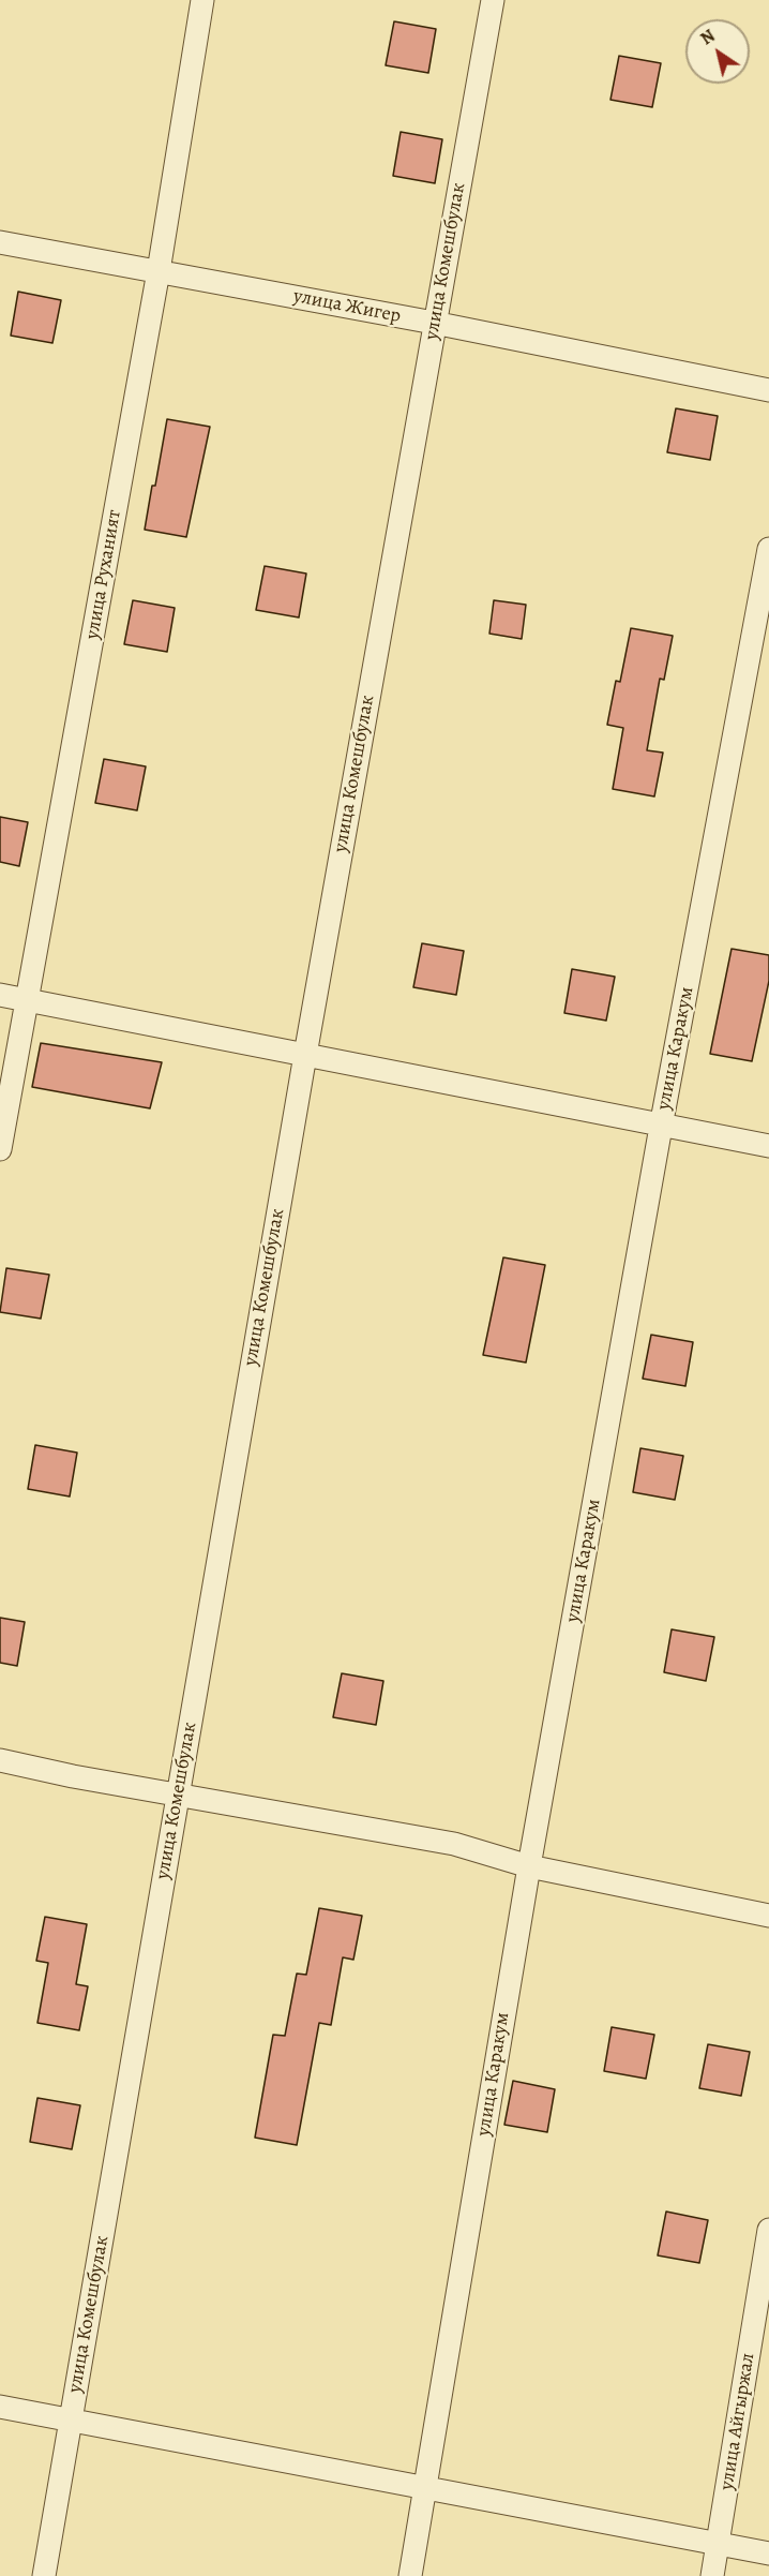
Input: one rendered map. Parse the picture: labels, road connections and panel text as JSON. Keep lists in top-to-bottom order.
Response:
{
  "streets": {
    "street": [
      "улица Комешбулак",
      "улица Жигер",
      "улица Руханият",
      "улица Каракум",
      "улица Айгыржал"
    ]
  },
  "crossings": [
    ["улица Комешбулак", "улица Жигер"],
    ["улица Жигер", "улица Руханият"]
  ],
  "north": "top left"
}
